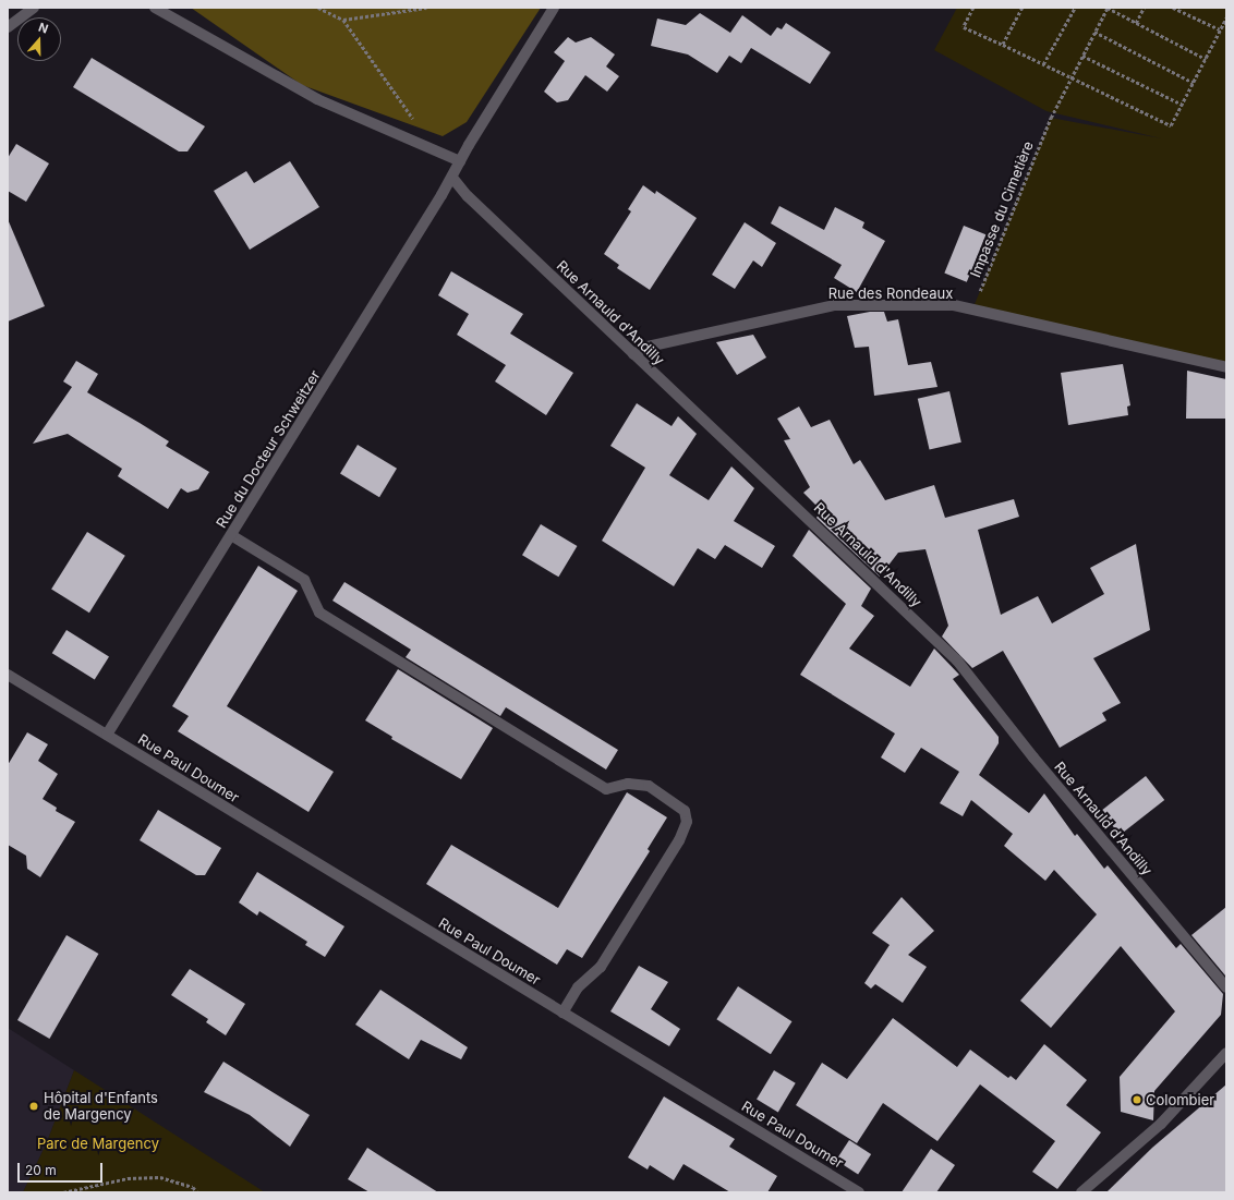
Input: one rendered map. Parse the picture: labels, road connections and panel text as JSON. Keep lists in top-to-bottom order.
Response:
{
  "streets": {
    "street": [
      "Rue des Rondeaux",
      "Rue Arnauld d'Andilly",
      "Rue du Docteur Schweitzer",
      "Rue Paul Doumer"
    ],
    "path": ["Impasse du Cimetière"]
  },
  "crossings": [
    ["Impasse du Cimetière", "Rue des Rondeaux"],
    ["Rue des Rondeaux", "Rue Arnauld d'Andilly"],
    ["Rue Arnauld d'Andilly", "Rue du Docteur Schweitzer"],
    ["Rue du Docteur Schweitzer", "Rue Paul Doumer"]
  ],
  "parks": ["Parc de Margency"],
  "places": ["Colombier", "Hôpital d'Enfants de Margency"],
  "scale_bar": "20 m",
  "north": "top"
}
